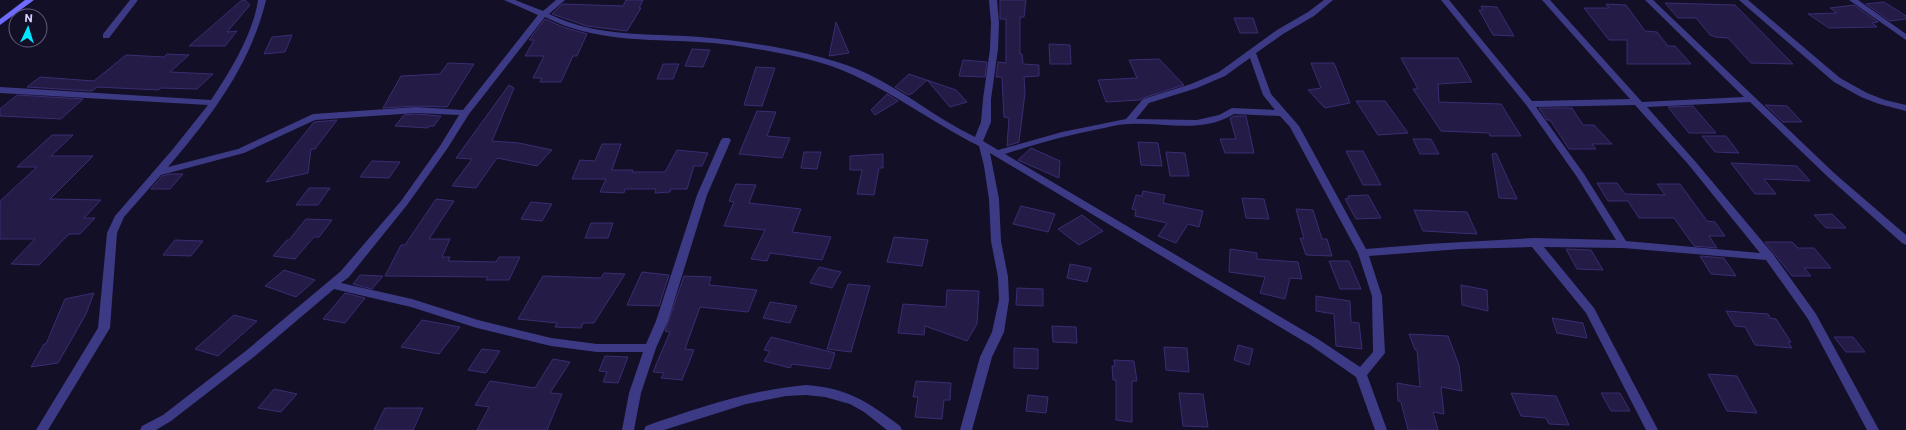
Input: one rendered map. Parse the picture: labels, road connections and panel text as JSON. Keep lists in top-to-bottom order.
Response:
{
  "north": "top"
}
